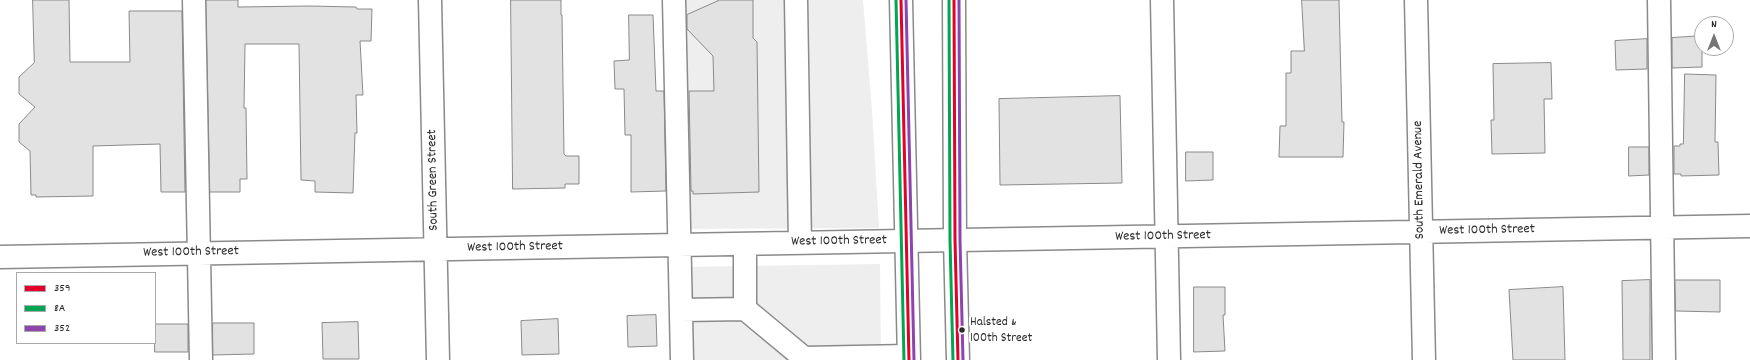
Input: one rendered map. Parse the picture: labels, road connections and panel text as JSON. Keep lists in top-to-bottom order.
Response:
{
  "streets": {
    "street": ["South Green Street", "South Emerald Avenue", "West 100th Street"]
  },
  "crossings": [
    ["South Green Street", "West 100th Street"],
    ["South Emerald Avenue", "West 100th Street"]
  ],
  "places": ["Halsted & 100th Street"],
  "lines": ["transit line 359", "transit line 8A", "transit line 352"],
  "legend": ["359", "8A", "352"],
  "north": "top"
}
